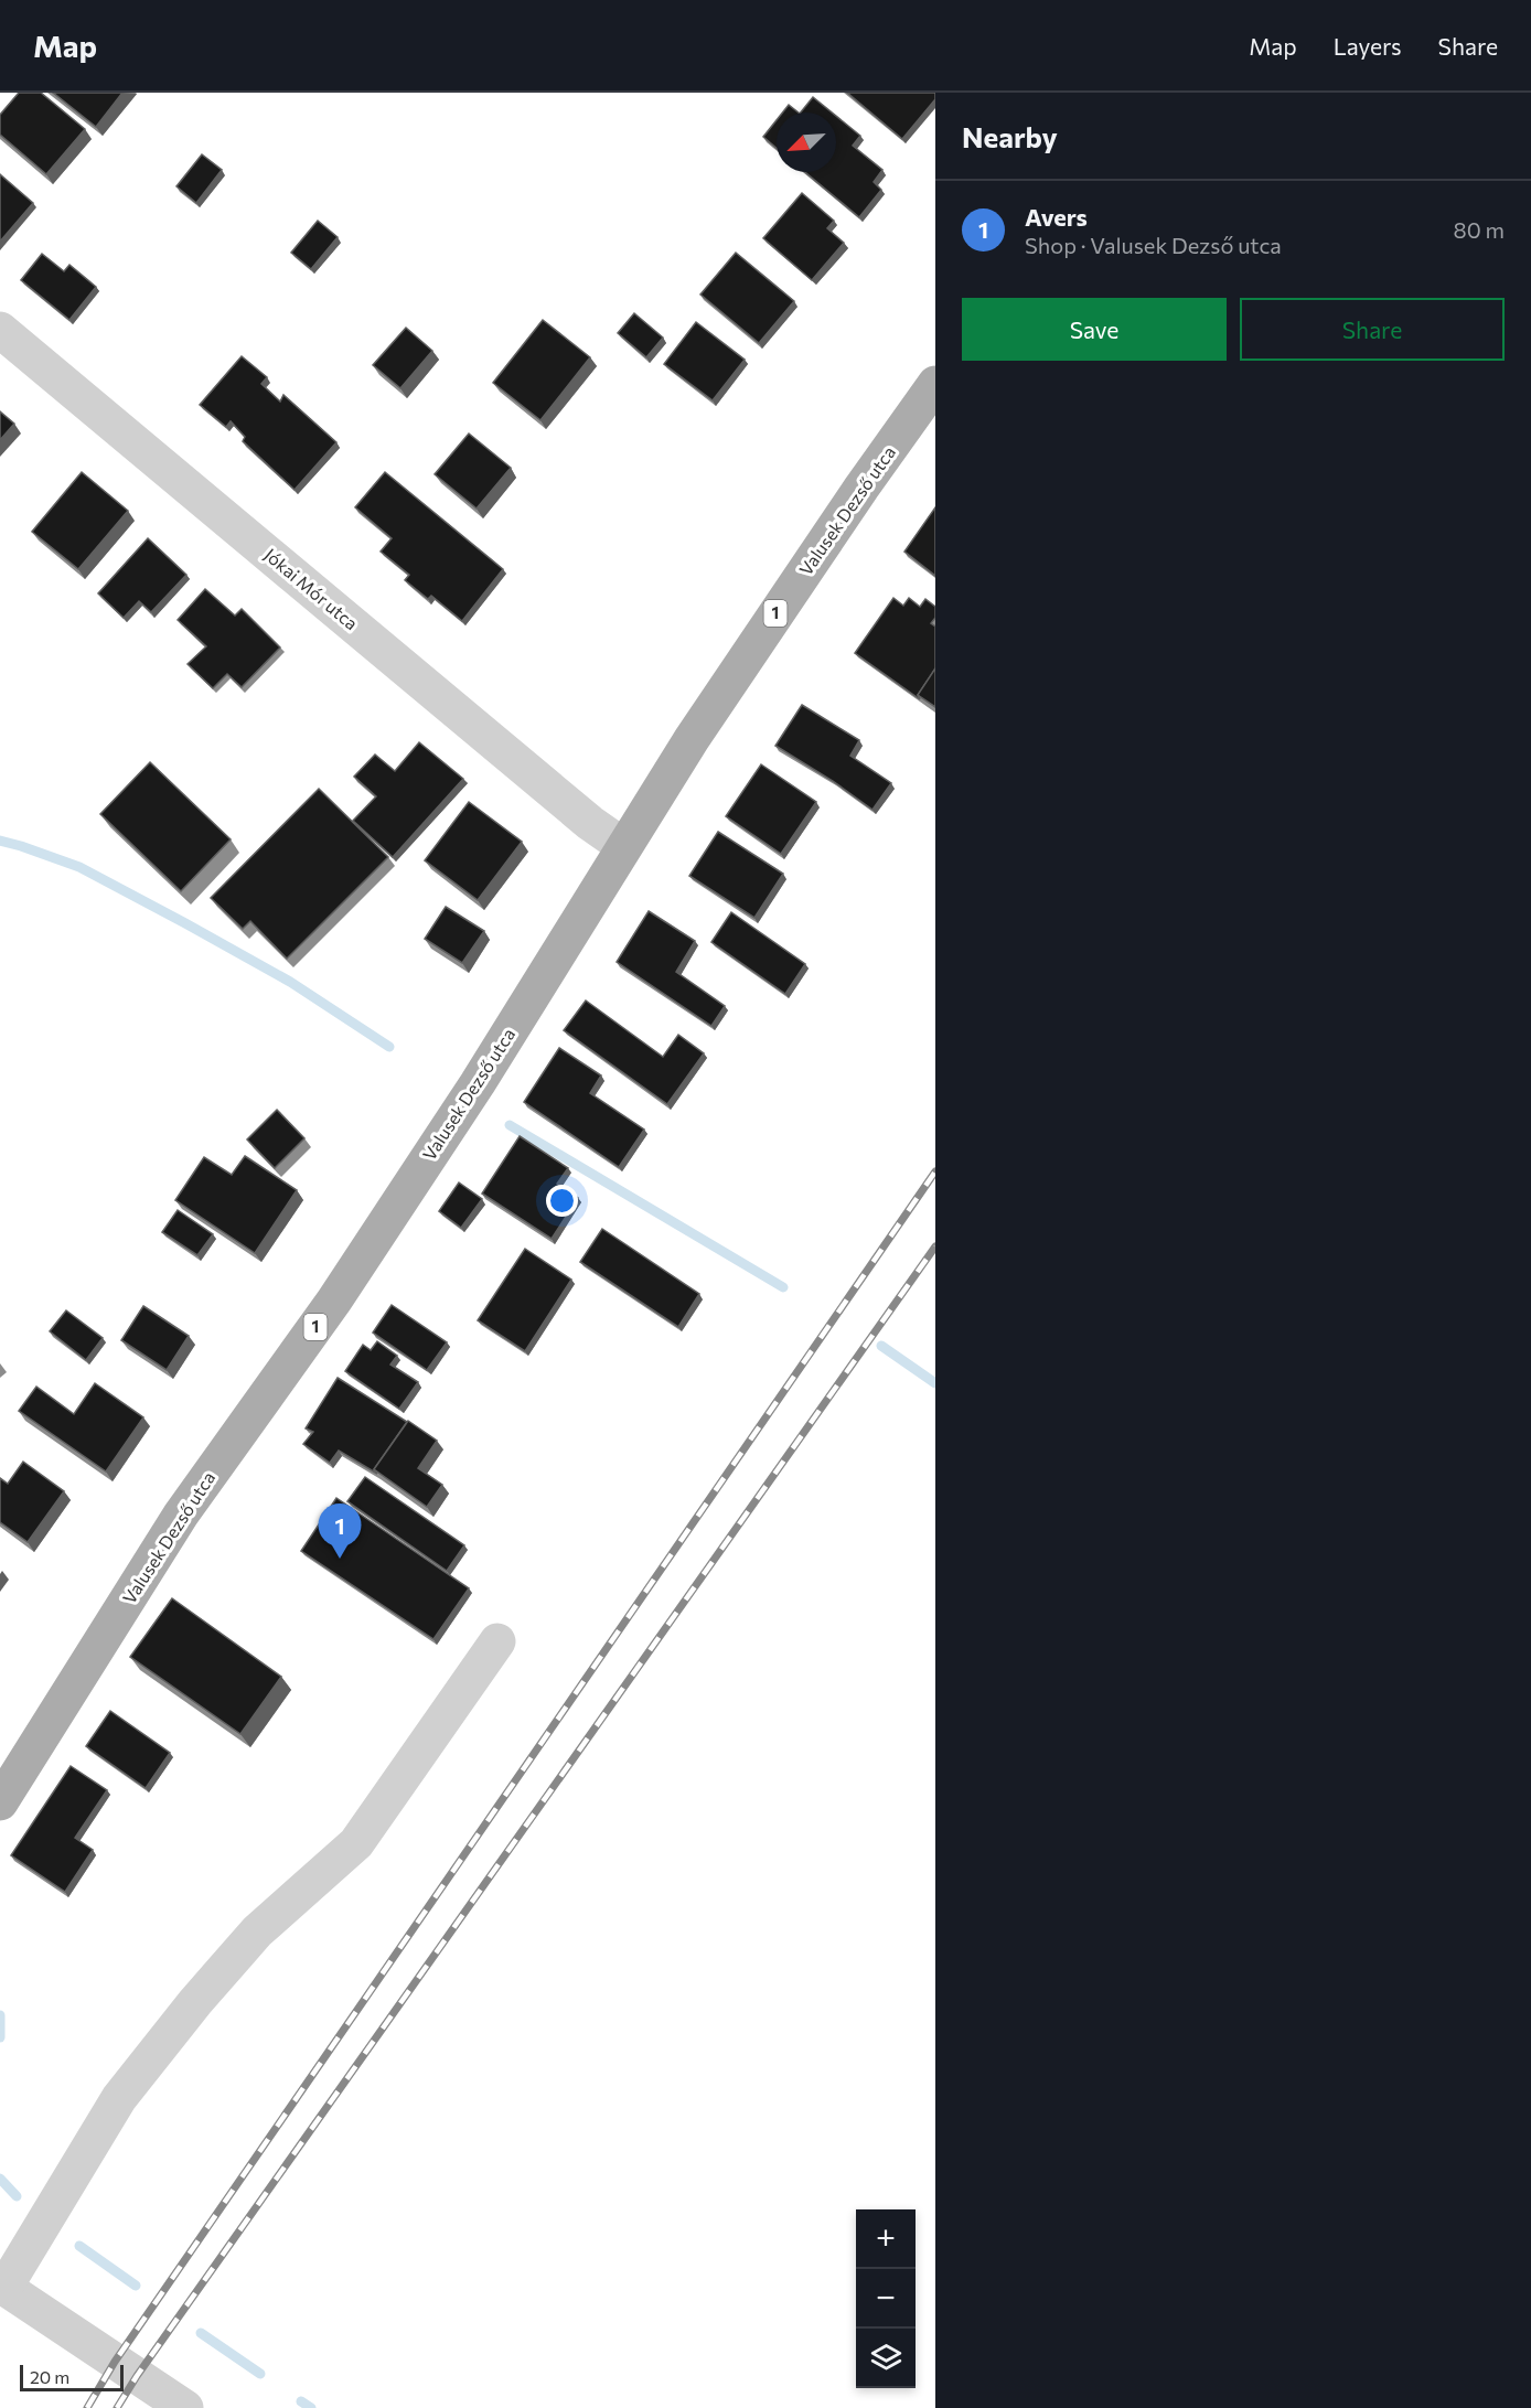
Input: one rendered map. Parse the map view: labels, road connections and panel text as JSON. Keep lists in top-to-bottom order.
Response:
{
  "streets": {
    "main road": ["Valusek Dezső utca", "1"],
    "street": ["Jókai Mór utca"]
  },
  "crossings": [
    ["Valusek Dezső utca", "Jókai Mór utca"]
  ],
  "scale_bar": "20 m",
  "north": "bottom left",
  "page": {
    "header": "Map",
    "nav": ["Map", "Layers", "Share"],
    "heading": "Nearby",
    "list": [
      {
        "mark": "1",
        "name": "Avers",
        "note": "Shop · Valusek Dezső utca",
        "value": "80 m"
      }
    ],
    "buttons": ["Save", "Share"],
    "pins": "1",
    "map_buttons": ["+", "−"],
    "scale": "20 m"
  }
}
